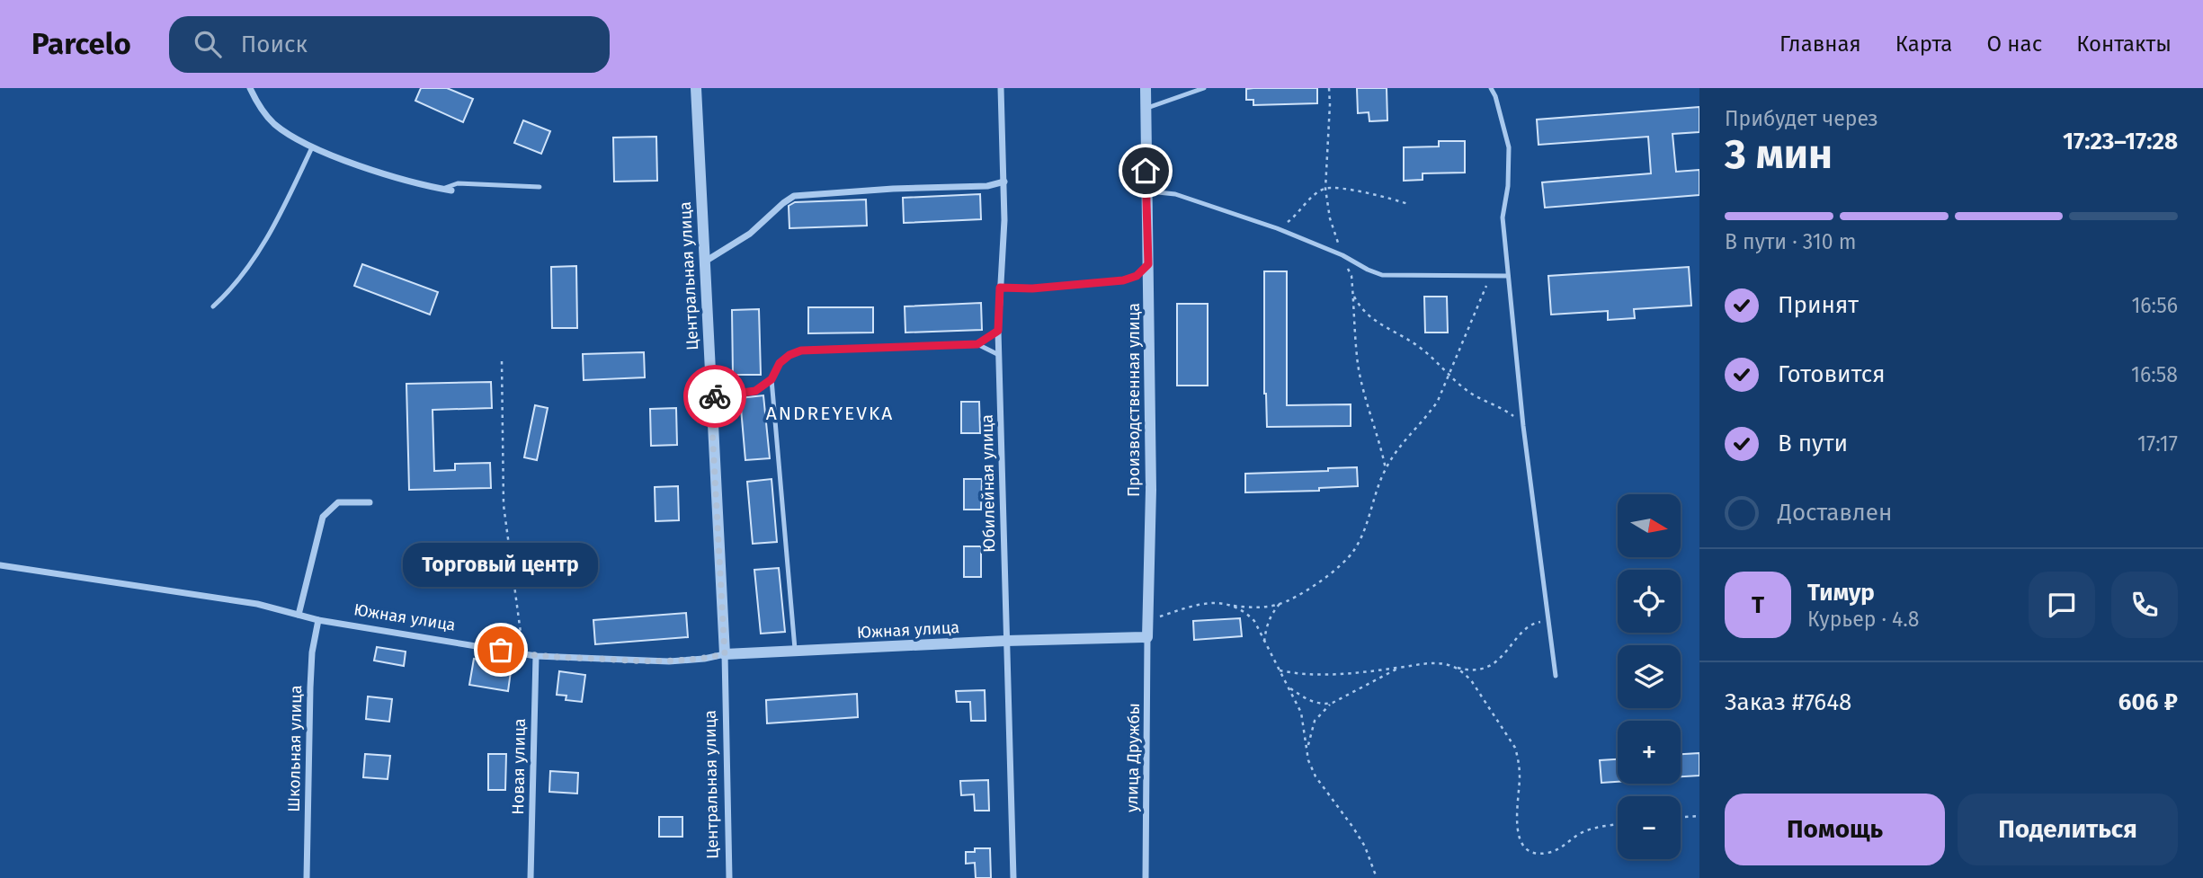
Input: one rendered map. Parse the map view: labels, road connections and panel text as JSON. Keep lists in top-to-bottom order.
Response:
{
  "streets": {
    "street": [
      "Центральная улица",
      "Производственная улица",
      "Юбилейная улица",
      "Южная улица",
      "Школьная улица",
      "улица Дружбы",
      "Новая улица"
    ]
  },
  "crossings": [
    ["Центральная улица", "Южная улица"],
    ["Производственная улица", "Южная улица"],
    ["Производственная улица", "улица Дружбы"],
    ["Юбилейная улица", "Южная улица"],
    ["Южная улица", "Школьная улица"],
    ["Южная улица", "улица Дружбы"],
    ["Южная улица", "Новая улица"]
  ],
  "districts": ["ANDREYEVKA"],
  "places": ["Торговый центр"],
  "north": "right",
  "page": {
    "header": "Parcelo",
    "search": "Поиск",
    "nav": [
      "Главная",
      "Карта",
      "О нас",
      "Контакты"
    ],
    "heading": ["3 мин", "Прибудет через", "17:23–17:28"],
    "panel": [
      "Тимур",
      "Курьер · 4.8",
      "Заказ #7648",
      "606 ₽"
    ],
    "bar": "В пути · 310 m",
    "list": [
      ["Принят", "16:56"],
      ["Готовится", "16:58"],
      ["В пути", "17:17"],
      "Доставлен"
    ],
    "map_buttons": ["+", "−"],
    "bubble": "Торговый центр",
    "round": "Т",
    "buttons": ["Помощь", "Поделиться"]
  }
}
